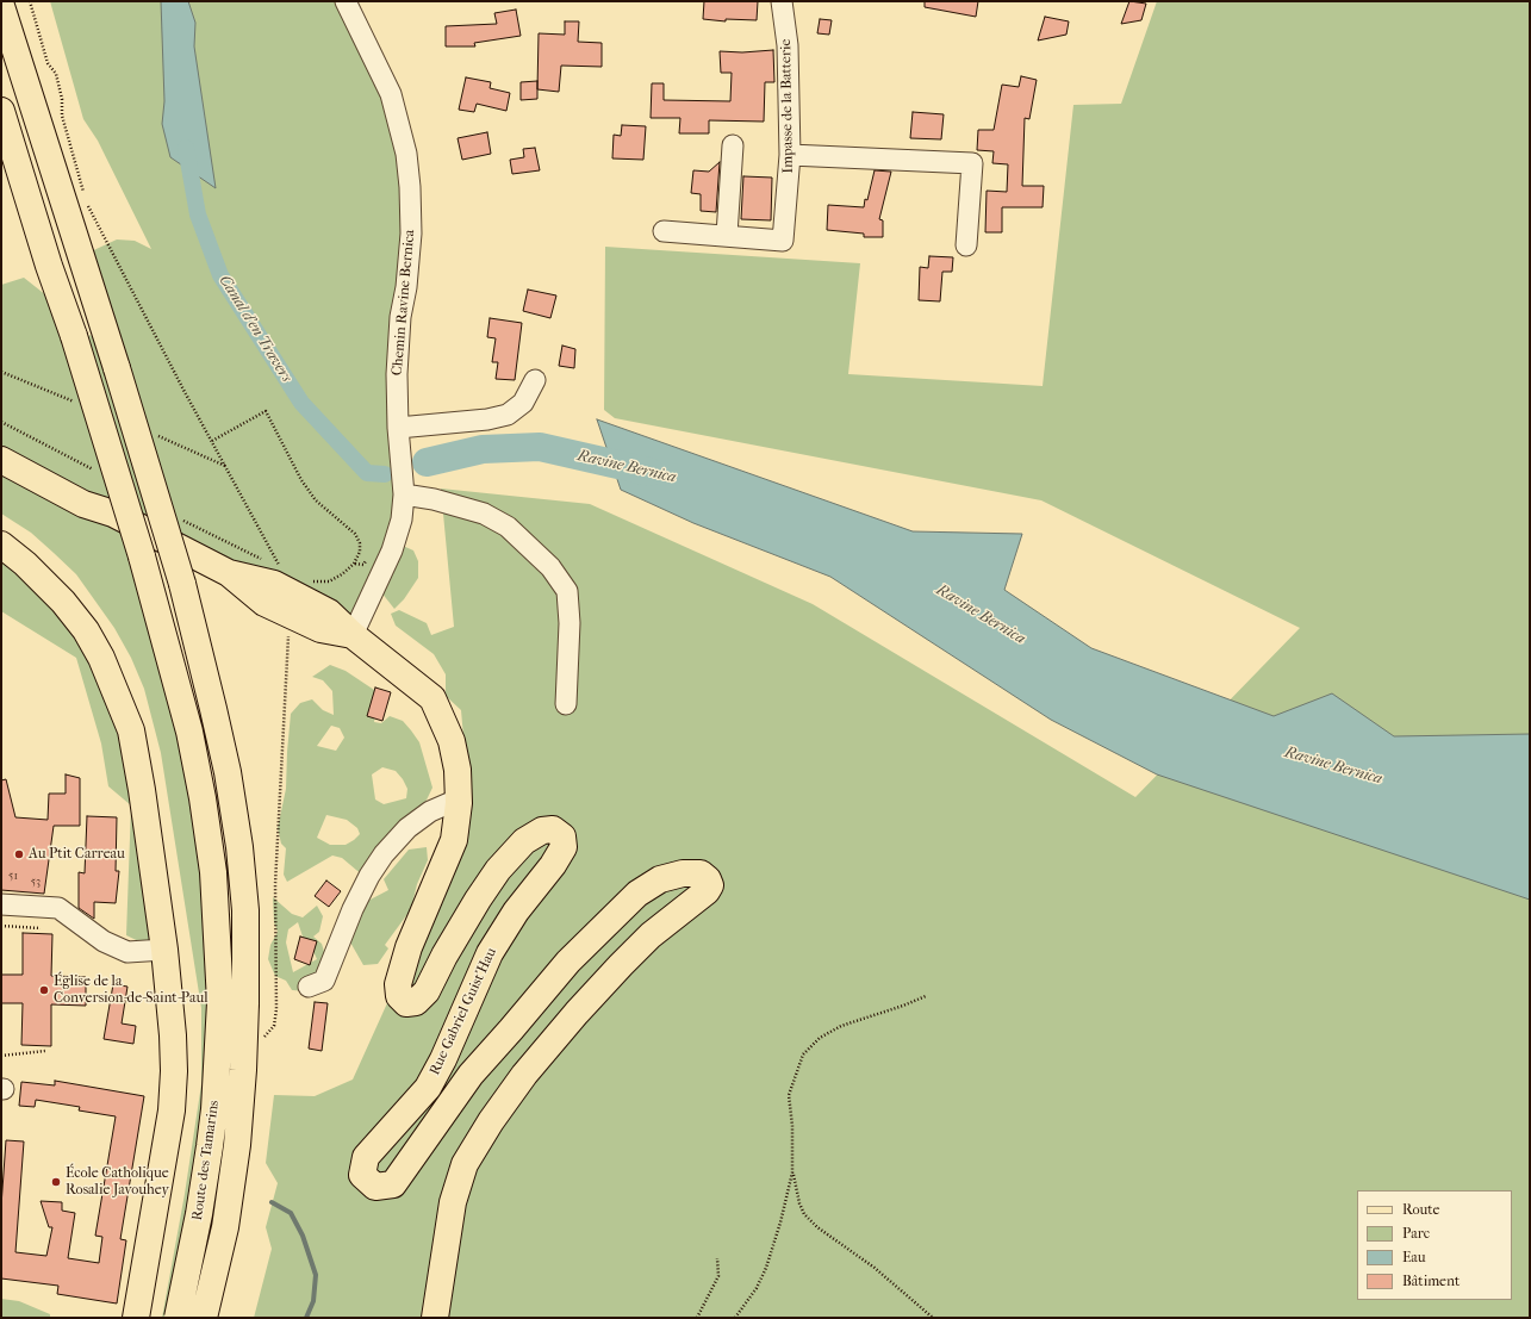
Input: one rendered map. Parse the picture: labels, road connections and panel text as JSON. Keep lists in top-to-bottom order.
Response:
{
  "streets": {
    "main road": ["Rue Gabriel Guist'Hau", "Route des Tamarins"],
    "street": ["Impasse de la Batterie", "Chemin Ravine Bernica"]
  },
  "crossings": [
    ["Chemin Ravine Bernica", "Rue Gabriel Guist'Hau"]
  ],
  "water": ["Canal d'en Travers", "Ravine Bernica"],
  "places": ["Au Ptit Carreau", "Église de la Conversion-de-Saint-Paul", "École Catholique Rosalie Javouhey"],
  "house_numbers": ["51", "53"],
  "legend": [
    "Route",
    "Parc",
    "Eau",
    "Bâtiment"
  ]
}
